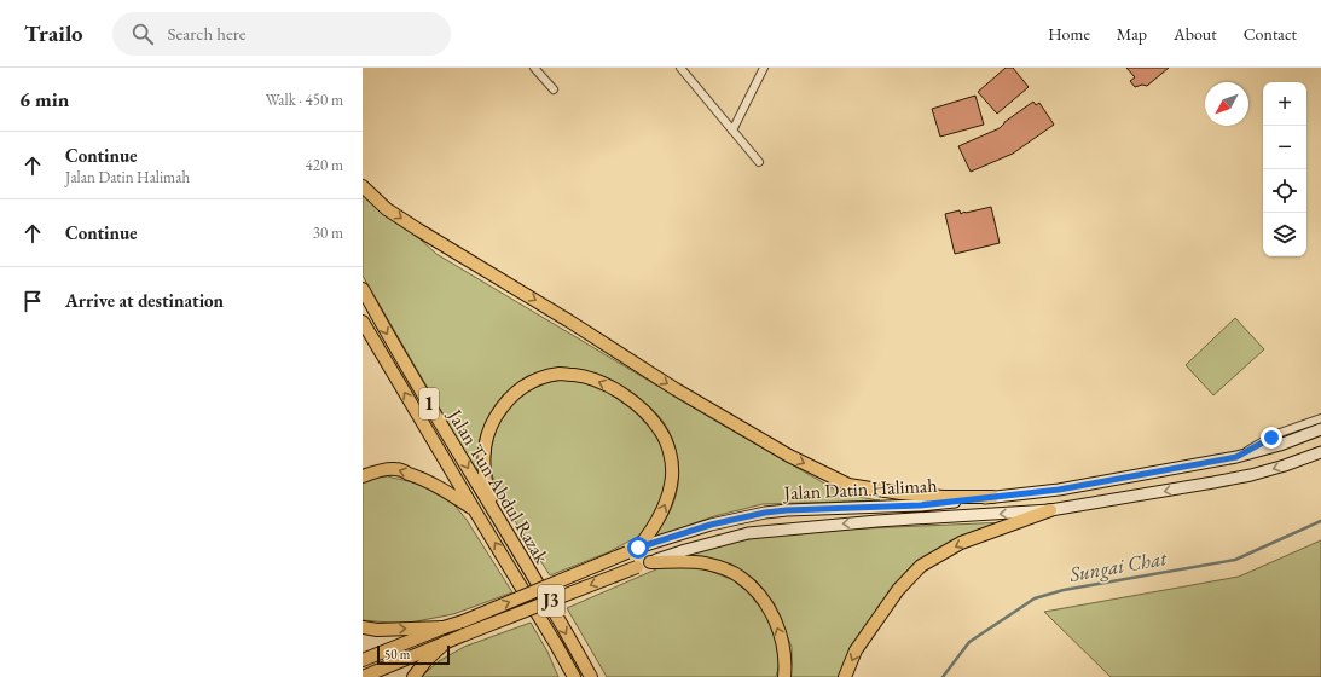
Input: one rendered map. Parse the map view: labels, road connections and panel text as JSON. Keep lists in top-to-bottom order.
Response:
{
  "streets": {
    "main road": [
      "1",
      "Jalan Tun Abdul Razak",
      "Jalan Datin Halimah",
      "J3"
    ]
  },
  "water": ["Sungai Chat"],
  "scale_bar": "50 m",
  "north": "bottom left",
  "page": {
    "header": "Trailo",
    "search": "Search here",
    "nav": [
      "Home",
      "Map",
      "About",
      "Contact"
    ],
    "heading": ["6 min", "Walk · 450 m"],
    "map_buttons": ["+", "−"],
    "list": [
      ["Continue", "Jalan Datin Halimah", "420 m"],
      ["Continue", "30 m"],
      "Arrive at destination"
    ],
    "scale": "50 m"
  }
}
